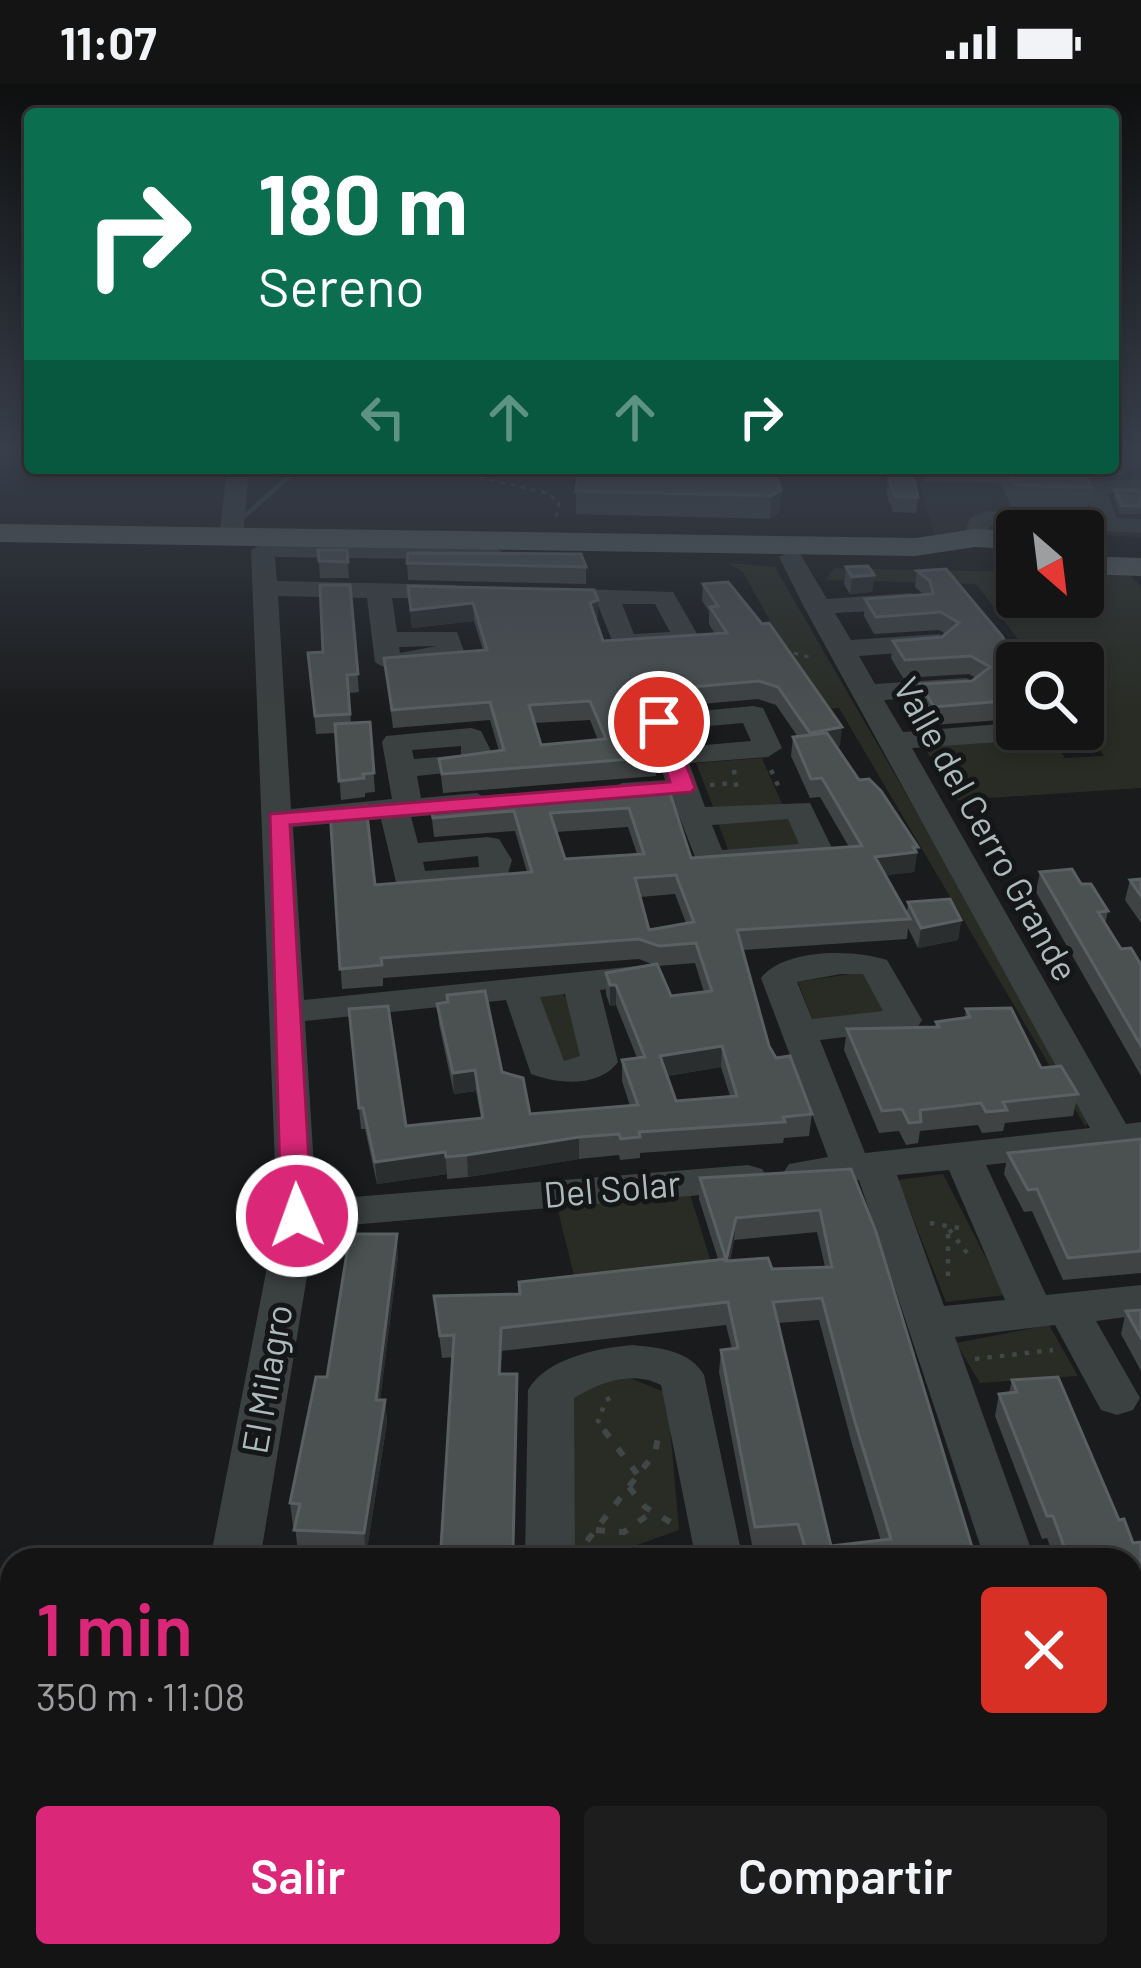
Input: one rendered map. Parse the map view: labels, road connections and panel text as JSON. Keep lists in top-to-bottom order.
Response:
{
  "streets": {
    "street": ["Valle del Cerro Grande", "Del Solar", "El Milagro"]
  },
  "crossings": [
    ["Valle del Cerro Grande", "Del Solar"],
    ["Del Solar", "El Milagro"]
  ],
  "north": "bottom right",
  "page": {
    "status": "11:07",
    "turn": ["180 m", "Sereno"],
    "heading": ["1 min", "350 m · 11:08"],
    "buttons": ["Salir", "Compartir"]
  }
}
